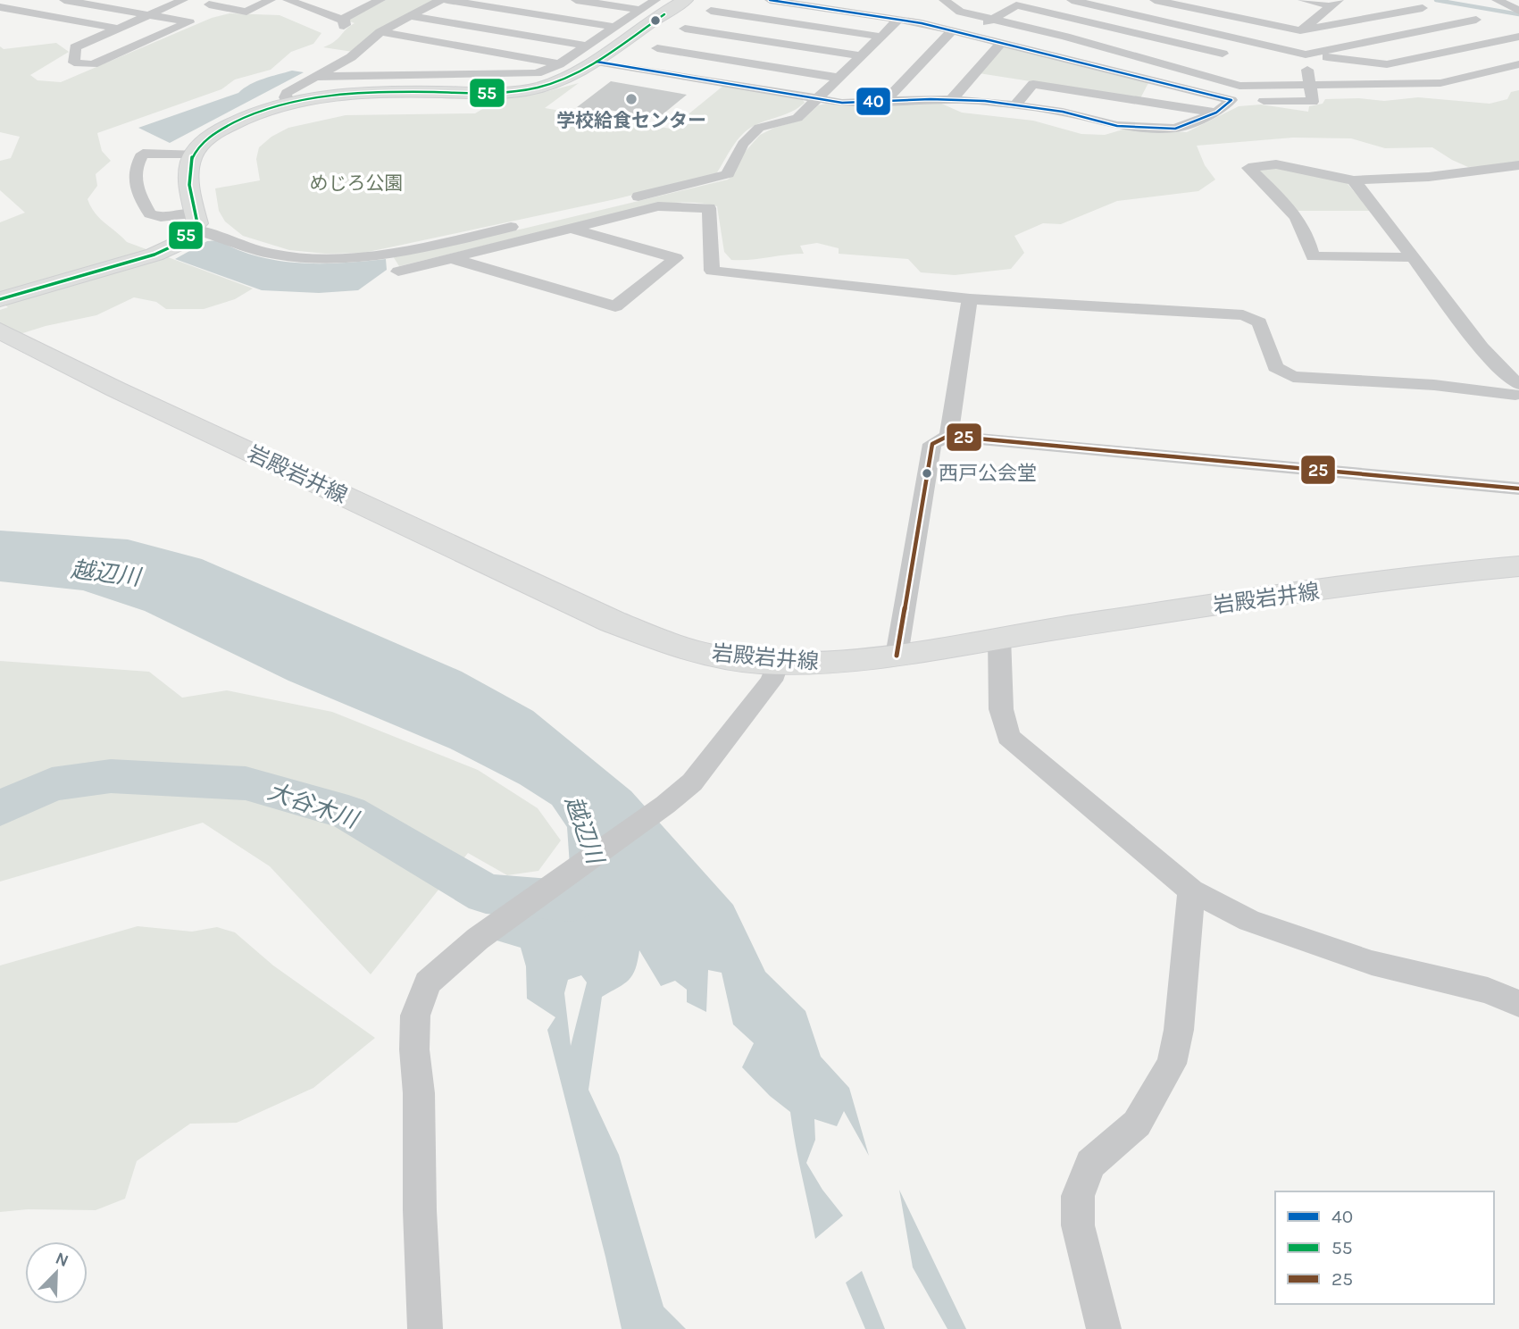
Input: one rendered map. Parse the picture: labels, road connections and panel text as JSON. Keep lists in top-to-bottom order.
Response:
{
  "streets": {
    "main road": ["岩殿岩井線"]
  },
  "water": ["越辺川", "大谷木川"],
  "parks": ["めじろ公園"],
  "places": ["学校給食センター", "西戸公会堂"],
  "lines": ["transit line 40", "transit line 55", "transit line 25"],
  "legend": ["40", "55", "25"],
  "north": "top right"
}
